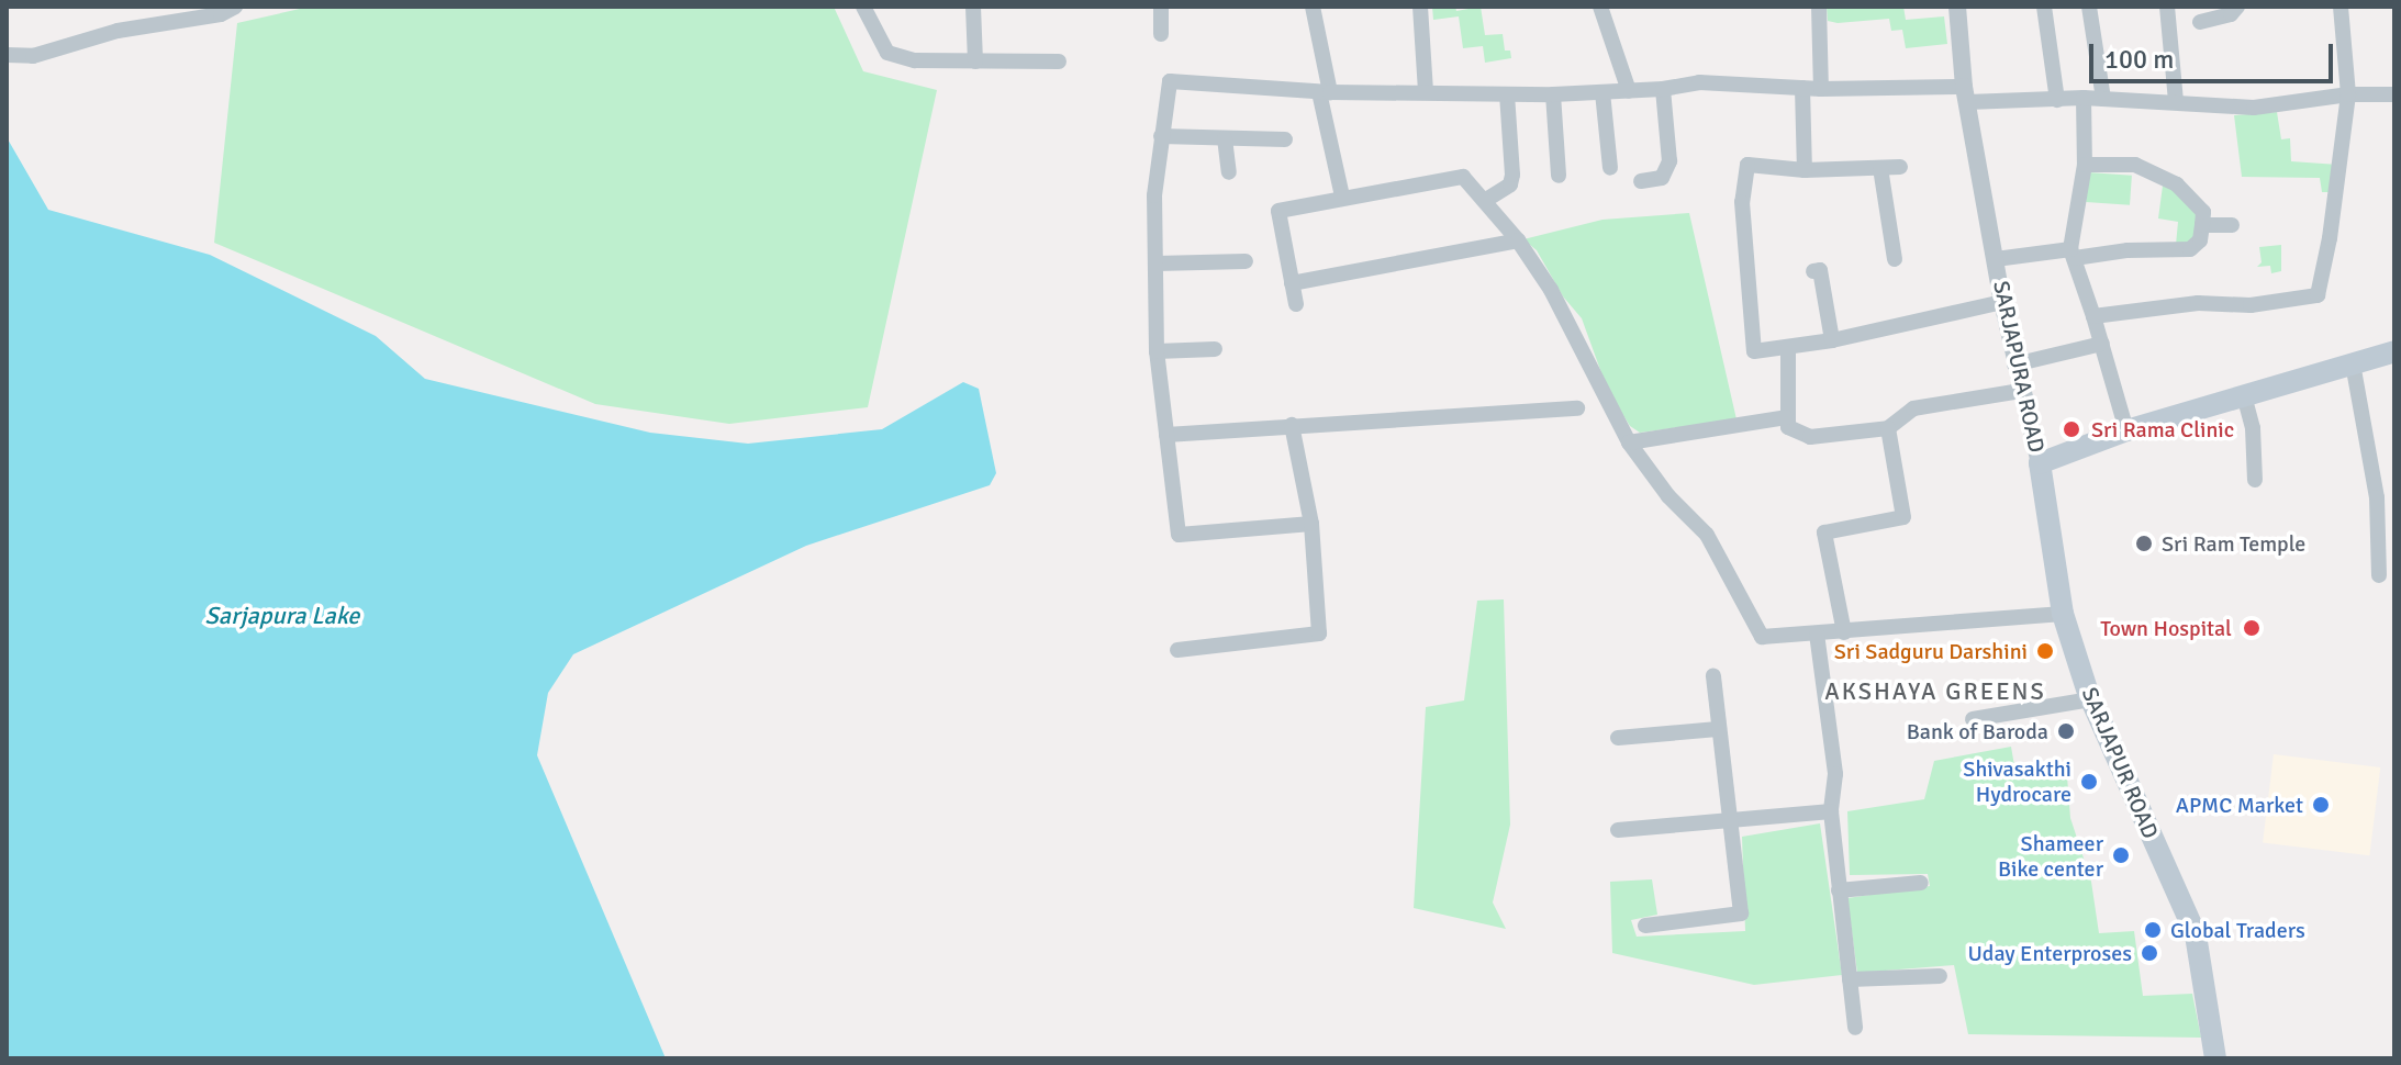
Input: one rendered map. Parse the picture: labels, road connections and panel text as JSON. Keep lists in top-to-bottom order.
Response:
{
  "streets": {
    "main road": ["SARJAPURA ROAD", "SARJAPUR ROAD"]
  },
  "crossings": [
    ["SARJAPURA ROAD", "SARJAPUR ROAD"]
  ],
  "districts": ["AKSHAYA GREENS"],
  "water": ["Sarjapura Lake"],
  "places": [
    "Sri Rama Clinic",
    "Sri Ram Temple",
    "Town Hospital",
    "Sri Sadguru Darshini",
    "Bank of Baroda",
    "Shivasakthi Hydrocare",
    "APMC Market",
    "Shameer Bike center",
    "Global Traders",
    "Uday Enterproses"
  ],
  "scale_bar": "100 m"
}
